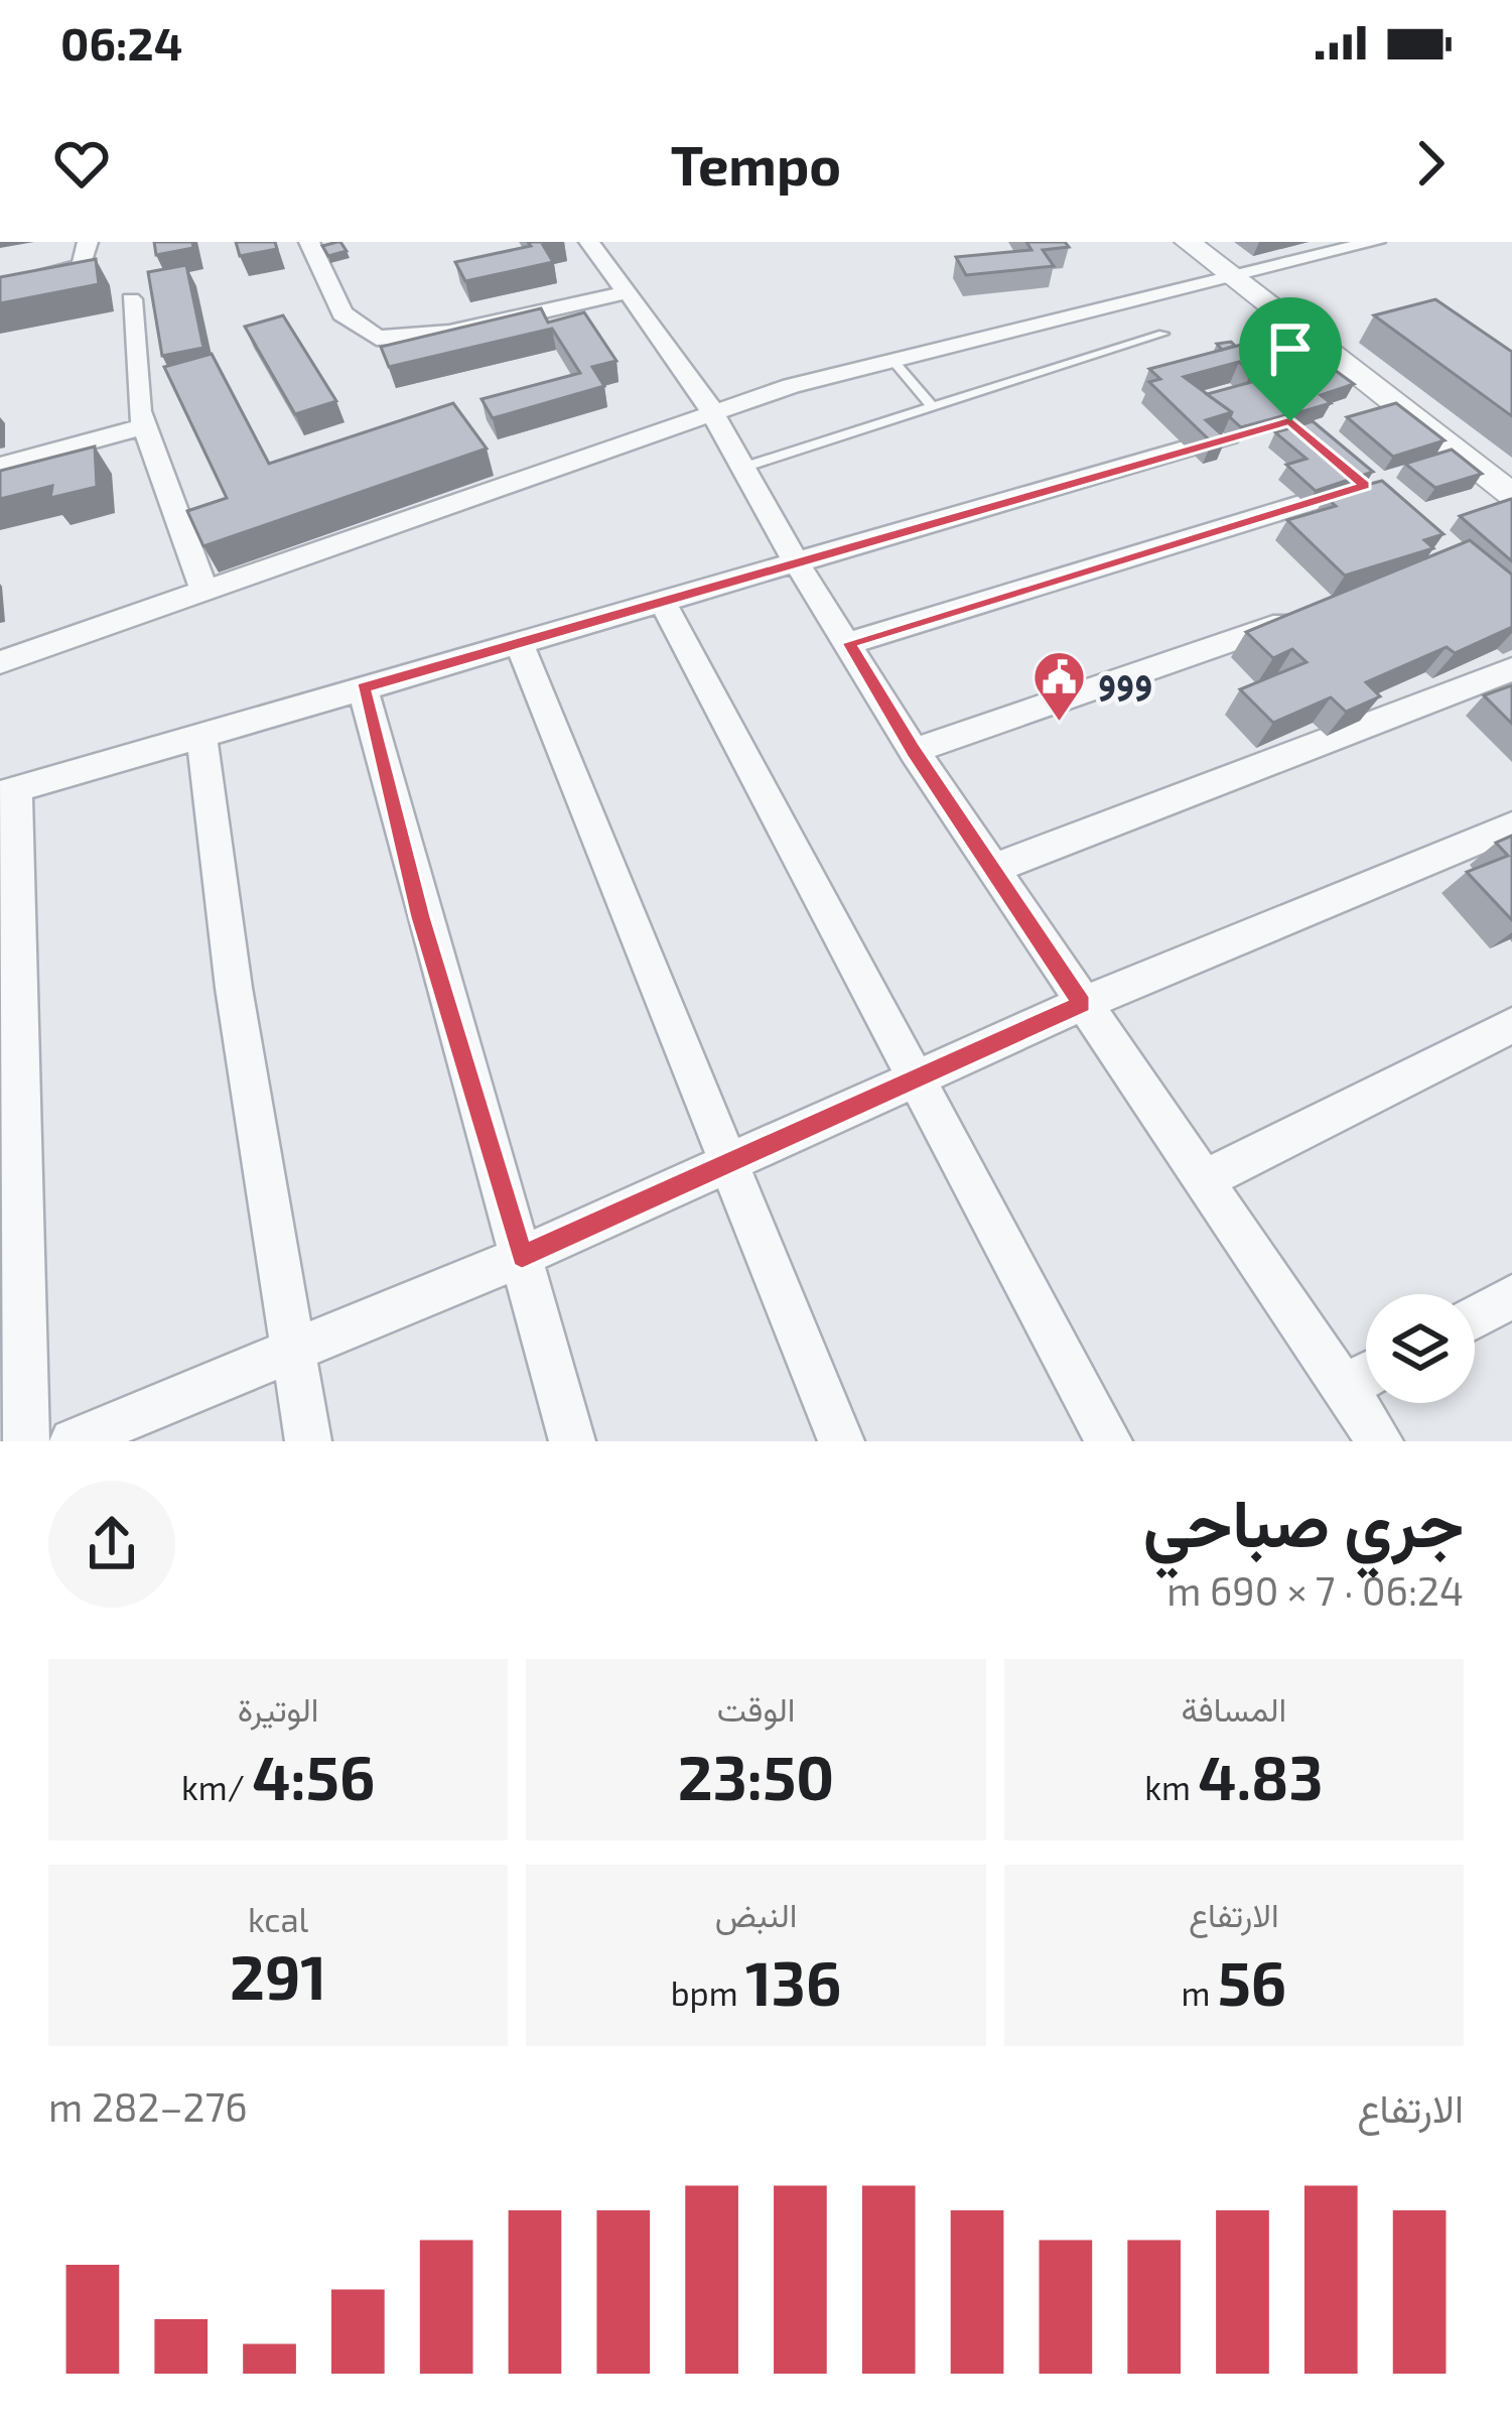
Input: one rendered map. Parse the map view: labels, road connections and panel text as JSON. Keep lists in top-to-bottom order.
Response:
{
  "places": {
    "public building": ["ووو"]
  },
  "page": {
    "status": "06:24",
    "header": "Tempo",
    "heading": ["جري صباحي", "06:24 · 7 × 690 m"],
    "stats": [
      ["المسافة", "4.83 km"],
      ["الوقت", "23:50"],
      ["الوتيرة", "4:56 /km"],
      ["الارتفاع", "56 m"],
      ["النبض", "136 bpm"],
      ["kcal", "291"]
    ],
    "chart": ["الارتفاع", "276–282 m"]
  }
}
